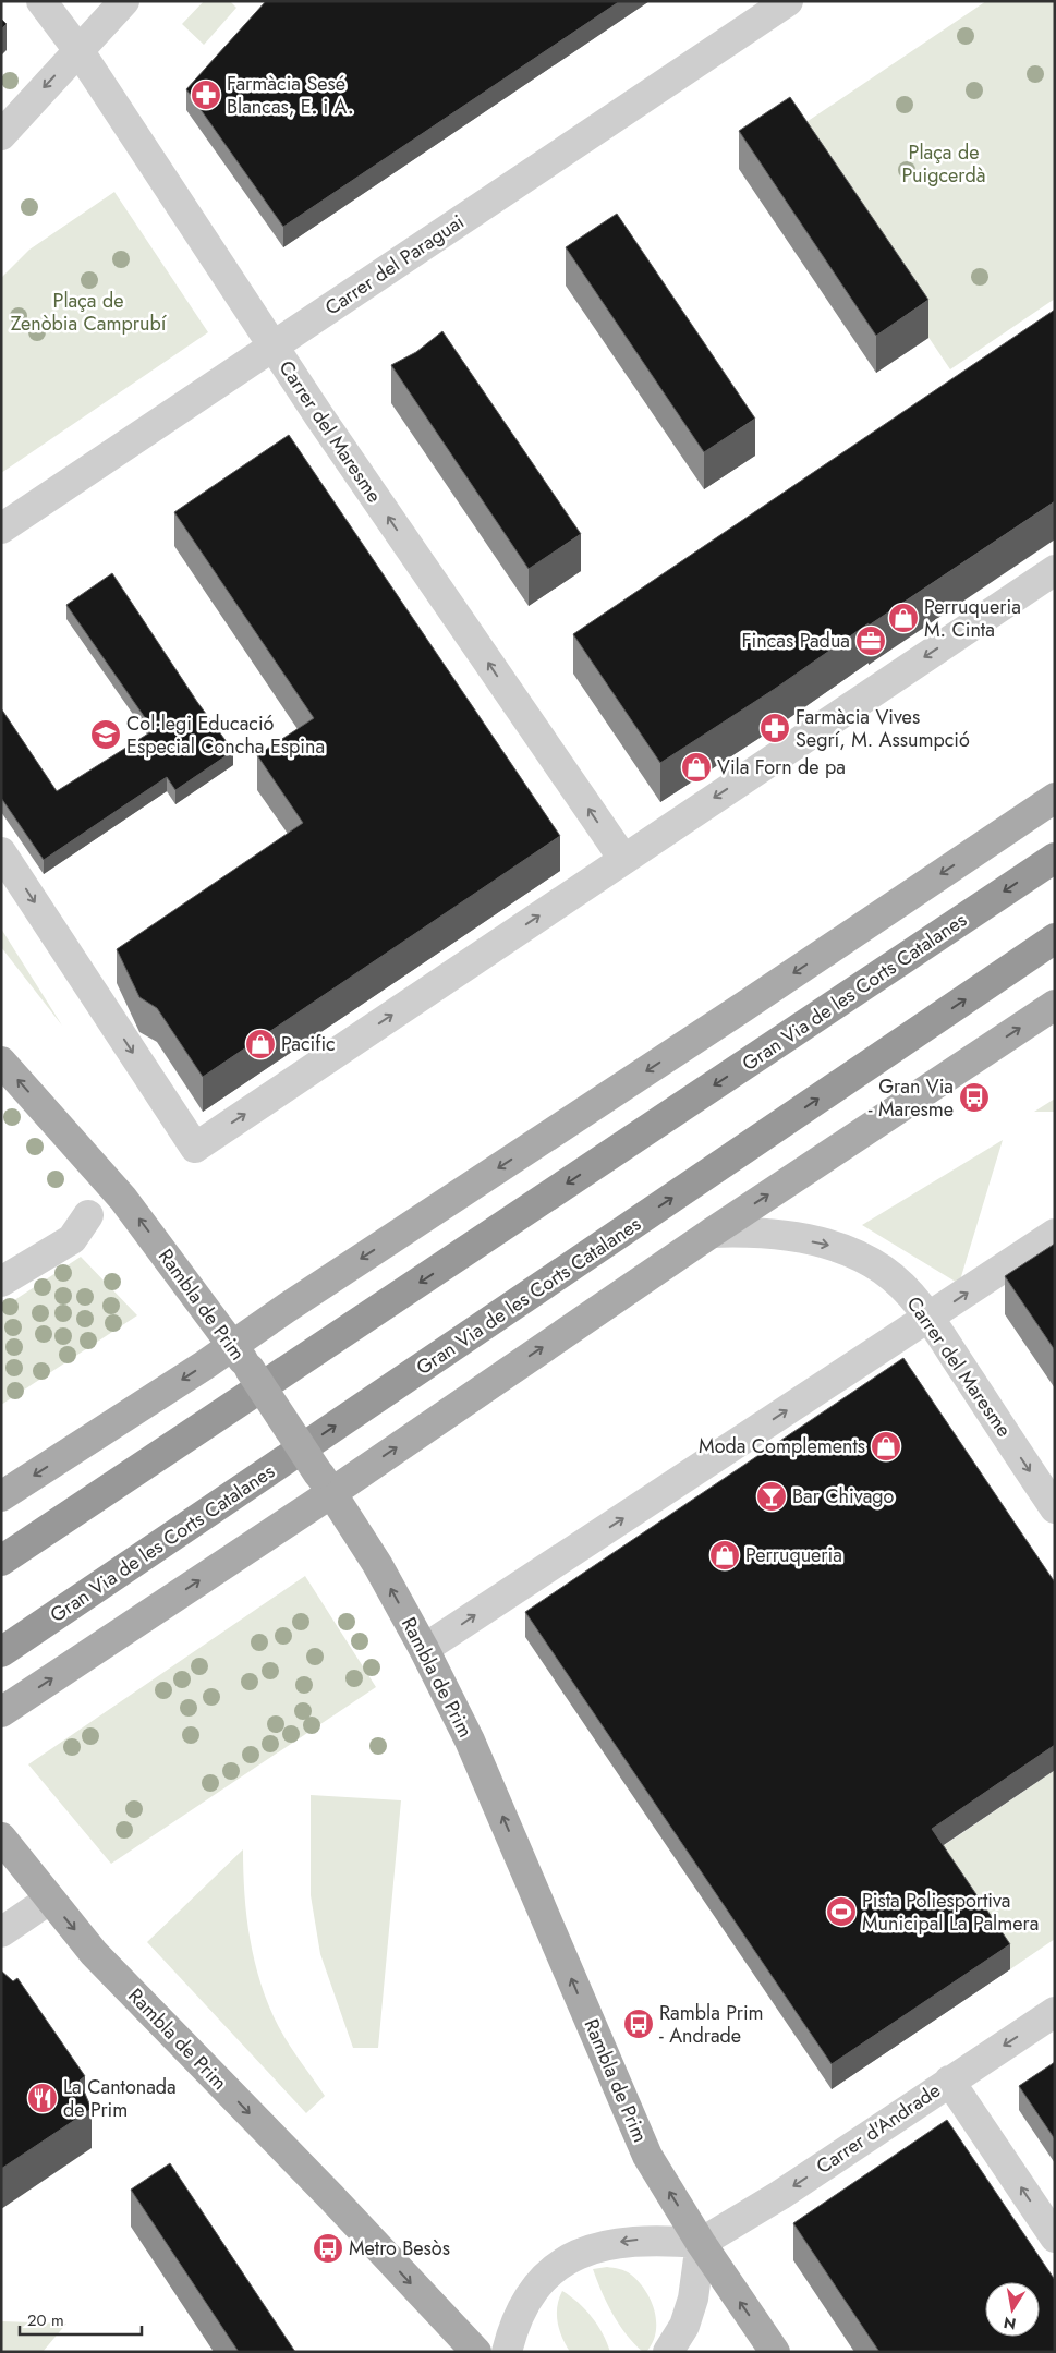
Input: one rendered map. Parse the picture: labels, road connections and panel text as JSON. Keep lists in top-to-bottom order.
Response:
{
  "streets": {
    "highway": ["Gran Via de les Corts Catalanes"],
    "main road": ["Rambla de Prim"],
    "street": ["Carrer del Paraguai", "Carrer del Maresme", "Carrer d'Andrade"]
  },
  "crossings": [
    ["Carrer del Paraguai", "Carrer del Maresme"],
    ["Rambla de Prim", "Carrer d'Andrade"]
  ],
  "one_way": ["Carrer d'Andrade"],
  "parks": ["Plaça de Puigcerdà", "Plaça de Zenòbia Camprubí"],
  "places": {
    "pharmacy": ["Farmàcia Sesé Blancas, E. i A.", "Farmàcia Vives Segrí, M. Assumpció"],
    "shop": [
      "Perruqueria M. Cinta",
      "Vila Forn de pa",
      "Pacific",
      "Moda Complements",
      "Perruqueria"
    ],
    "office": ["Fincas Padua"],
    "school or university": ["Col·legi Educació Especial Concha Espina"],
    "bus stop": ["Gran Via - Maresme", "Rambla Prim - Andrade", "Metro Besòs"],
    "bar": ["Bar Chivago"],
    "sports": ["Pista Poliesportiva Municipal La Palmera"],
    "restaurant": ["La Cantonada de Prim"]
  },
  "scale_bar": "20 m",
  "north": "bottom"
}
